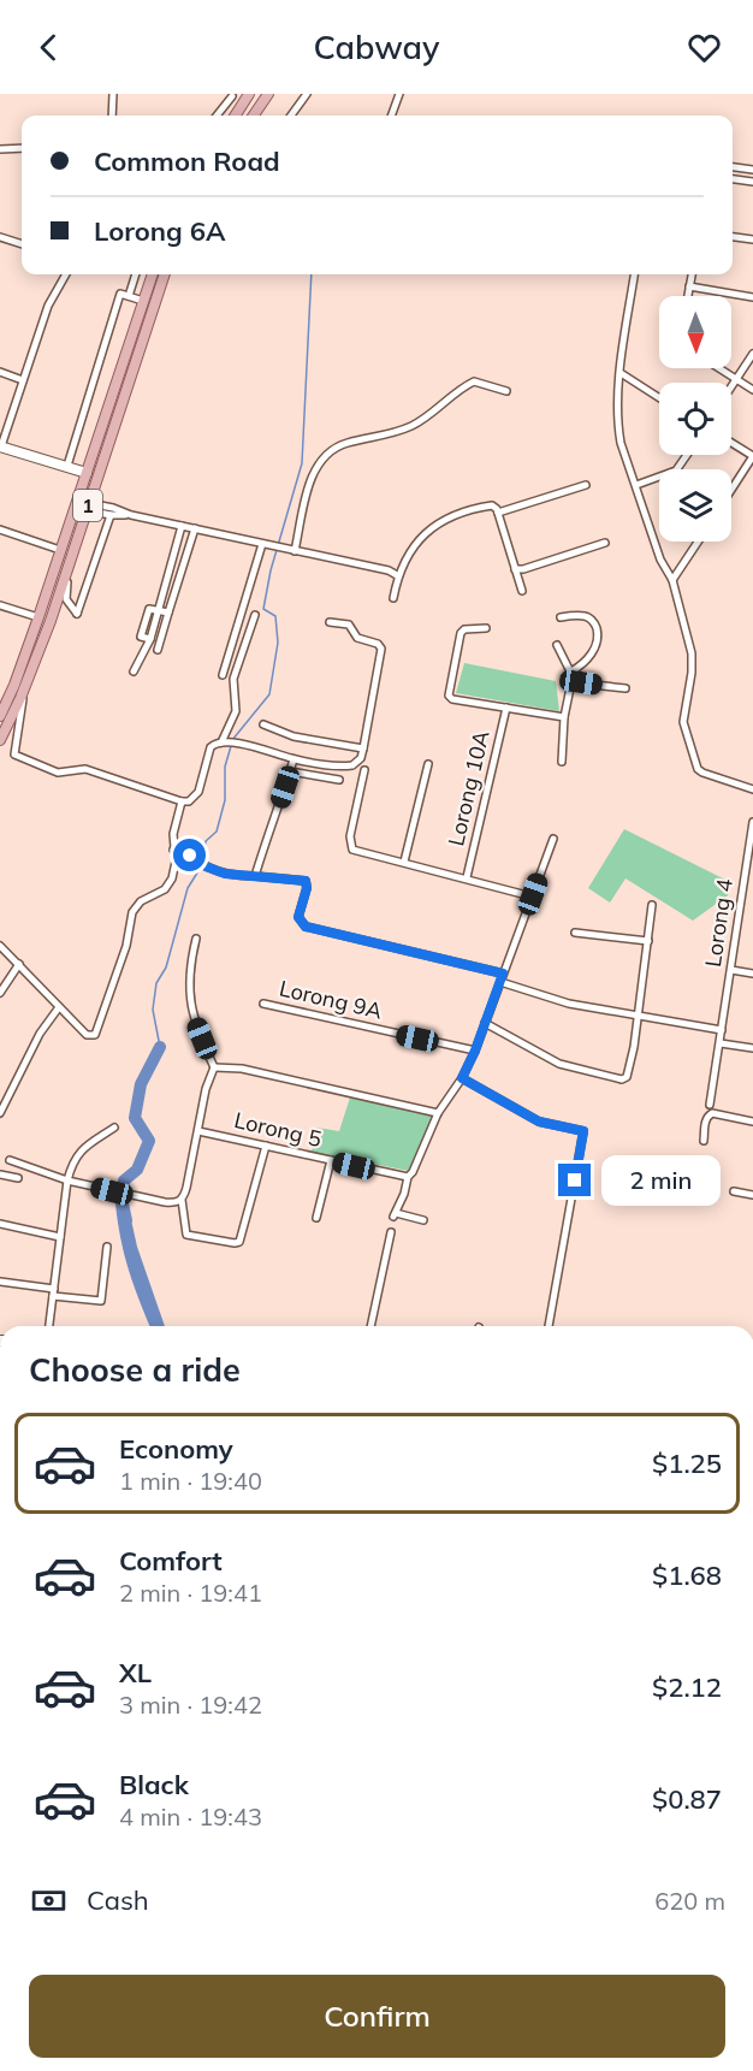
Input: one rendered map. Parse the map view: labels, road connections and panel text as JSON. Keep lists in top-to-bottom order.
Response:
{
  "streets": {
    "main road": ["1"],
    "street": [
      "Lorong 10A",
      "Lorong 4",
      "Lorong 9A",
      "Lorong 5"
    ]
  },
  "north": "bottom",
  "page": {
    "header": "Cabway",
    "banner": ["Common Road", "Lorong 6A"],
    "bubble": "2 min",
    "heading": "Choose a ride",
    "list": [
      {
        "name": "Economy",
        "note": "1 min · 19:40",
        "value": "$1.25"
      },
      {
        "name": "Comfort",
        "note": "2 min · 19:41",
        "value": "$1.68"
      },
      {
        "name": "XL",
        "note": "3 min · 19:42",
        "value": "$2.12"
      },
      {
        "name": "Black",
        "note": "4 min · 19:43",
        "value": "$0.87"
      }
    ],
    "pay": ["Cash", "620 m"],
    "buttons": "Confirm"
  }
}
